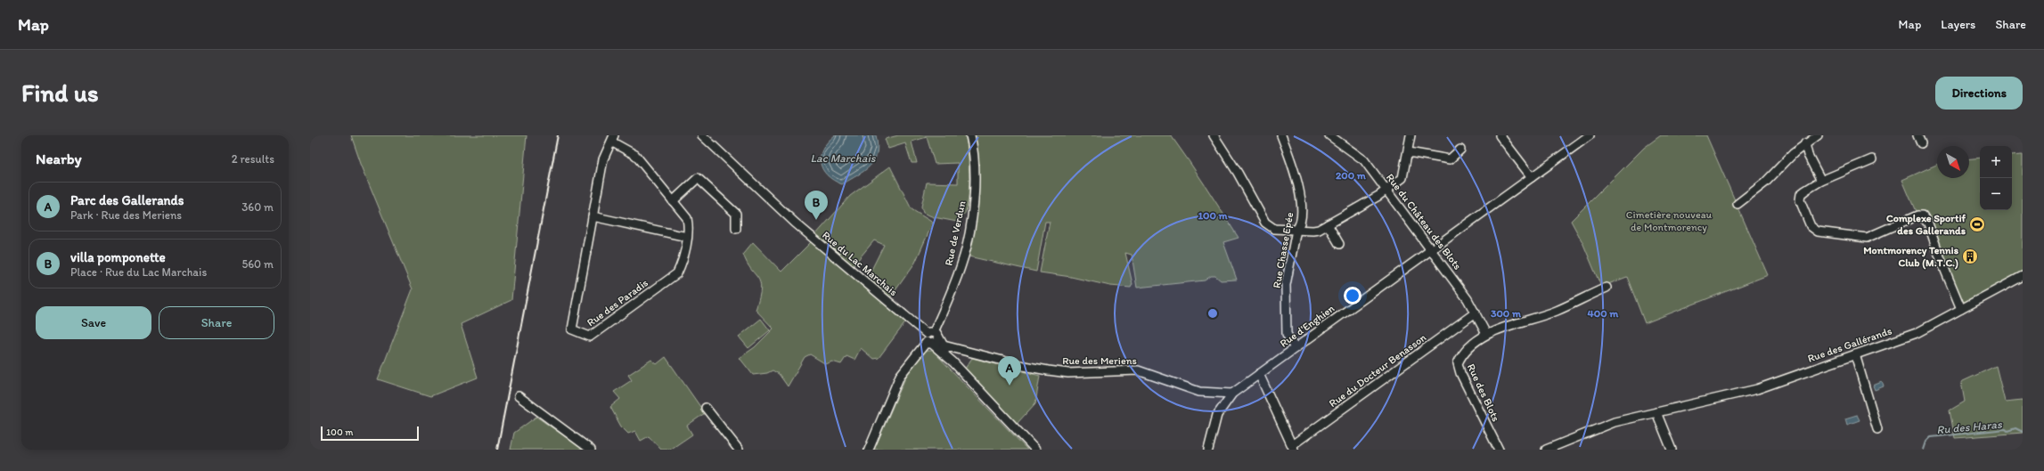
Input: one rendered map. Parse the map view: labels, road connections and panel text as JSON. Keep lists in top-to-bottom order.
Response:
{
  "streets": {
    "street": [
      "Rue du Château des Blots",
      "Rue de Verdun",
      "Rue Chasse Epée",
      "Rue du Lac Marchais",
      "Rue des Paradis",
      "Rue d'Enghien",
      "Rue des Gallérands",
      "Rue des Meriens",
      "Rue du Docteur Benasson",
      "Rue des Blots"
    ]
  },
  "crossings": [
    ["Rue du Château des Blots", "Rue d'Enghien"],
    ["Rue du Château des Blots", "Rue du Docteur Benasson"],
    ["Rue du Château des Blots", "Rue des Blots"],
    ["Rue de Verdun", "Rue du Lac Marchais"],
    ["Rue Chasse Epée", "Rue d'Enghien"],
    ["Rue d'Enghien", "Rue des Meriens"]
  ],
  "water": ["Lac Marchais", "Ru des Haras"],
  "parks": ["Cimetière nouveau de Montmorency"],
  "places": {
    "sports": ["Complexe Sportif des Gallerands"],
    "building": ["Montmorency Tennis Club (M.T.C.)"]
  },
  "scale_bar": "100 m",
  "north": "bottom right",
  "page": {
    "header": "Map",
    "nav": ["Map", "Layers", "Share"],
    "buttons": [
      "Directions",
      ["Save", "Share"]
    ],
    "title": "Find us",
    "heading": ["Nearby", "2 results"],
    "map_buttons": ["+", "−"],
    "list": [
      {
        "mark": "A",
        "name": "Parc des Gallerands",
        "note": "Park · Rue des Meriens",
        "value": "360 m"
      },
      {
        "mark": "B",
        "name": "villa pomponette",
        "note": "Place · Rue du Lac Marchais",
        "value": "560 m"
      }
    ],
    "pins": ["B", "A"],
    "scale": "100 m"
  },
  "rings": [
    "200 m",
    "100 m",
    "300 m",
    "400 m"
  ]
}
